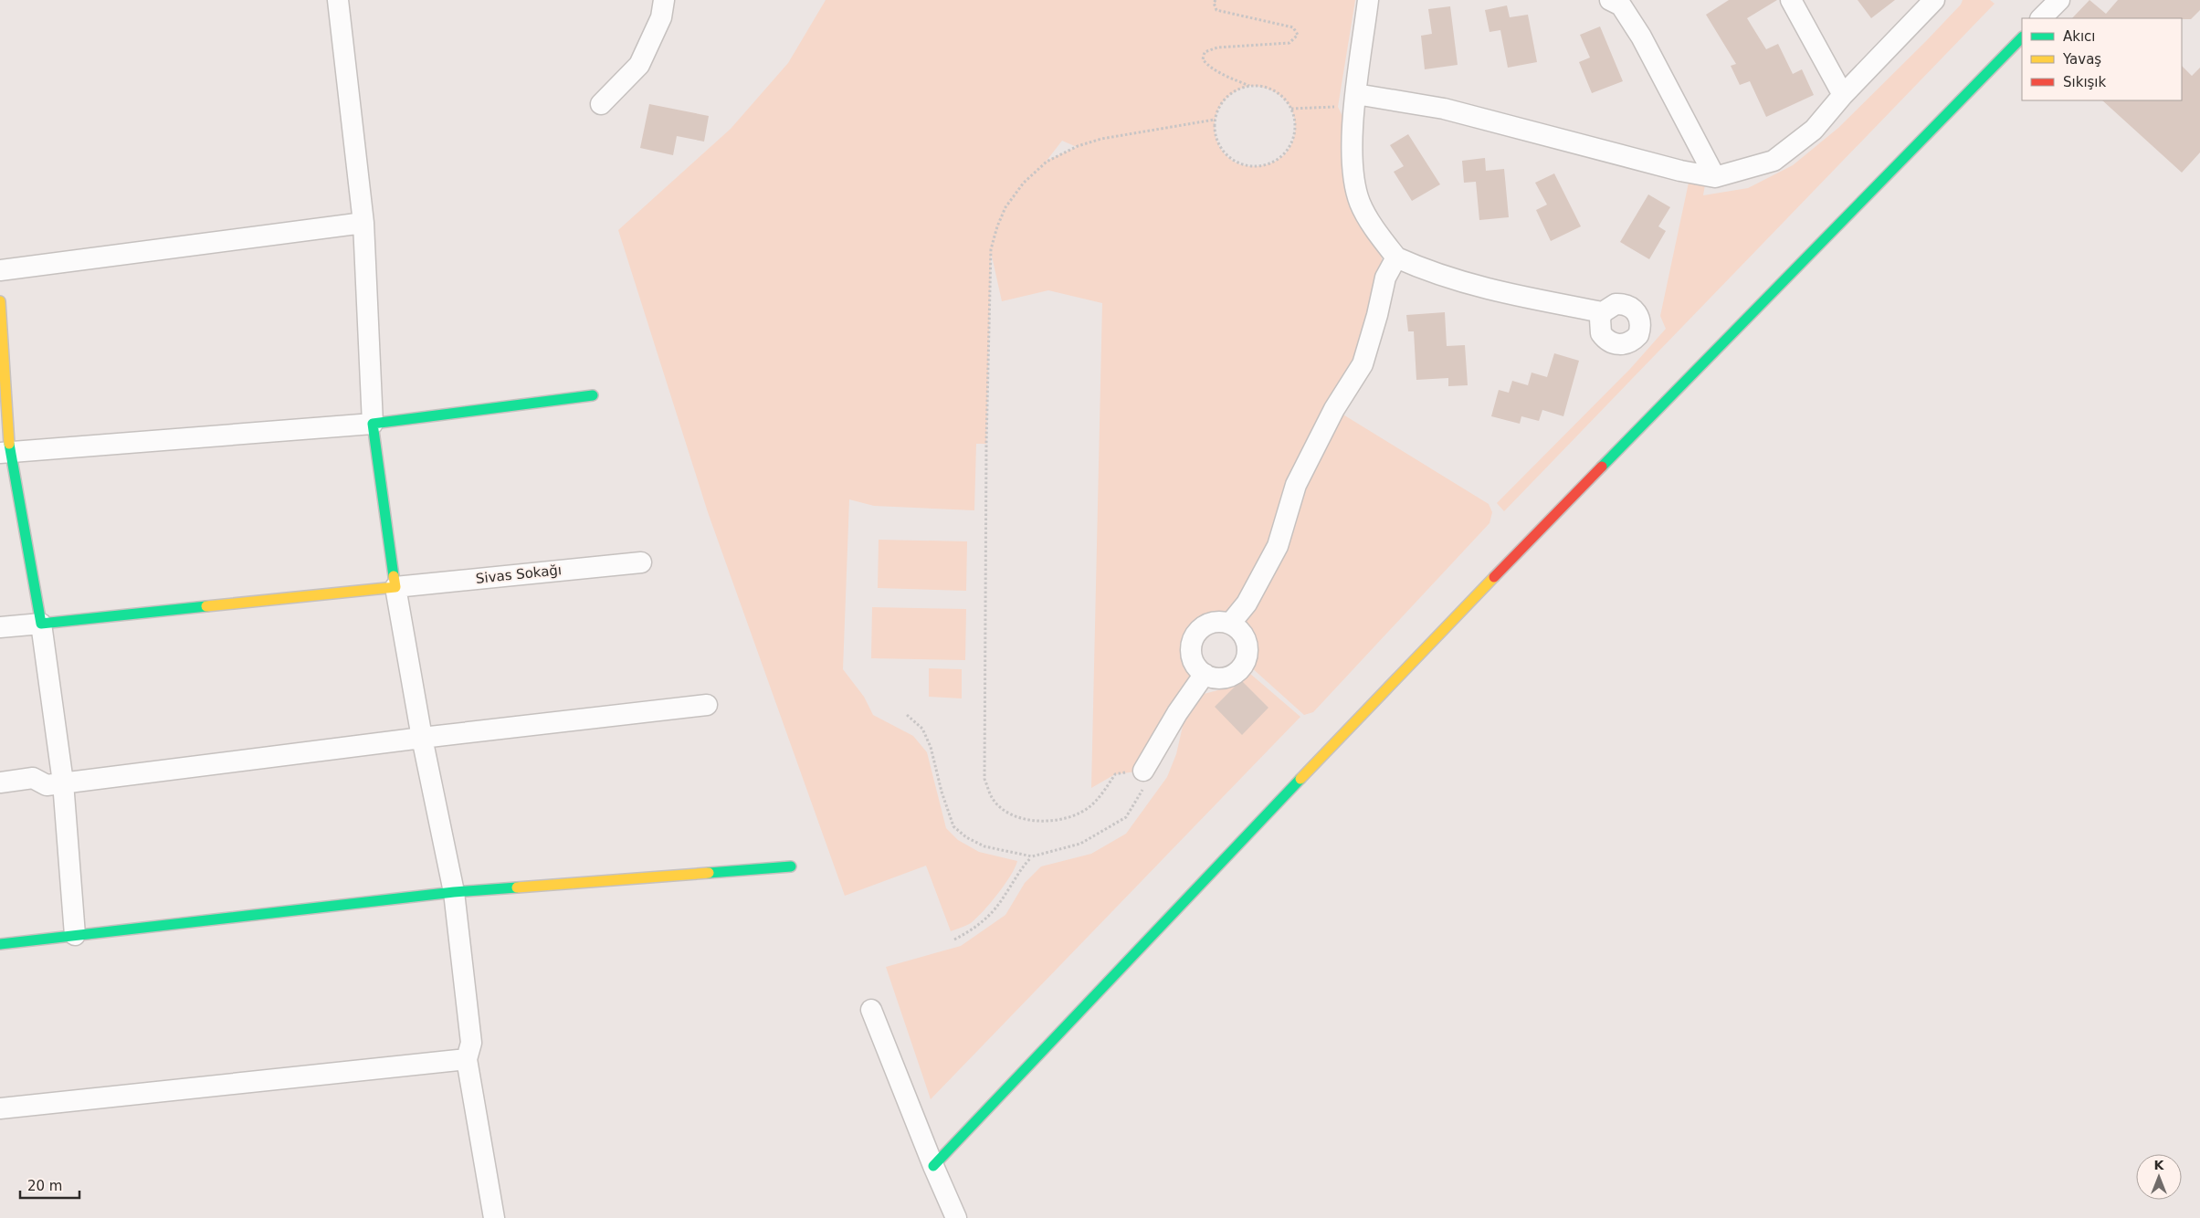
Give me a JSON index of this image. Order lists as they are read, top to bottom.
{
  "streets": {
    "street": ["Sivas Sokağı"]
  },
  "legend": ["Akıcı", "Yavaş", "Sıkışık"],
  "scale_bar": "20 m",
  "north": "top"
}
